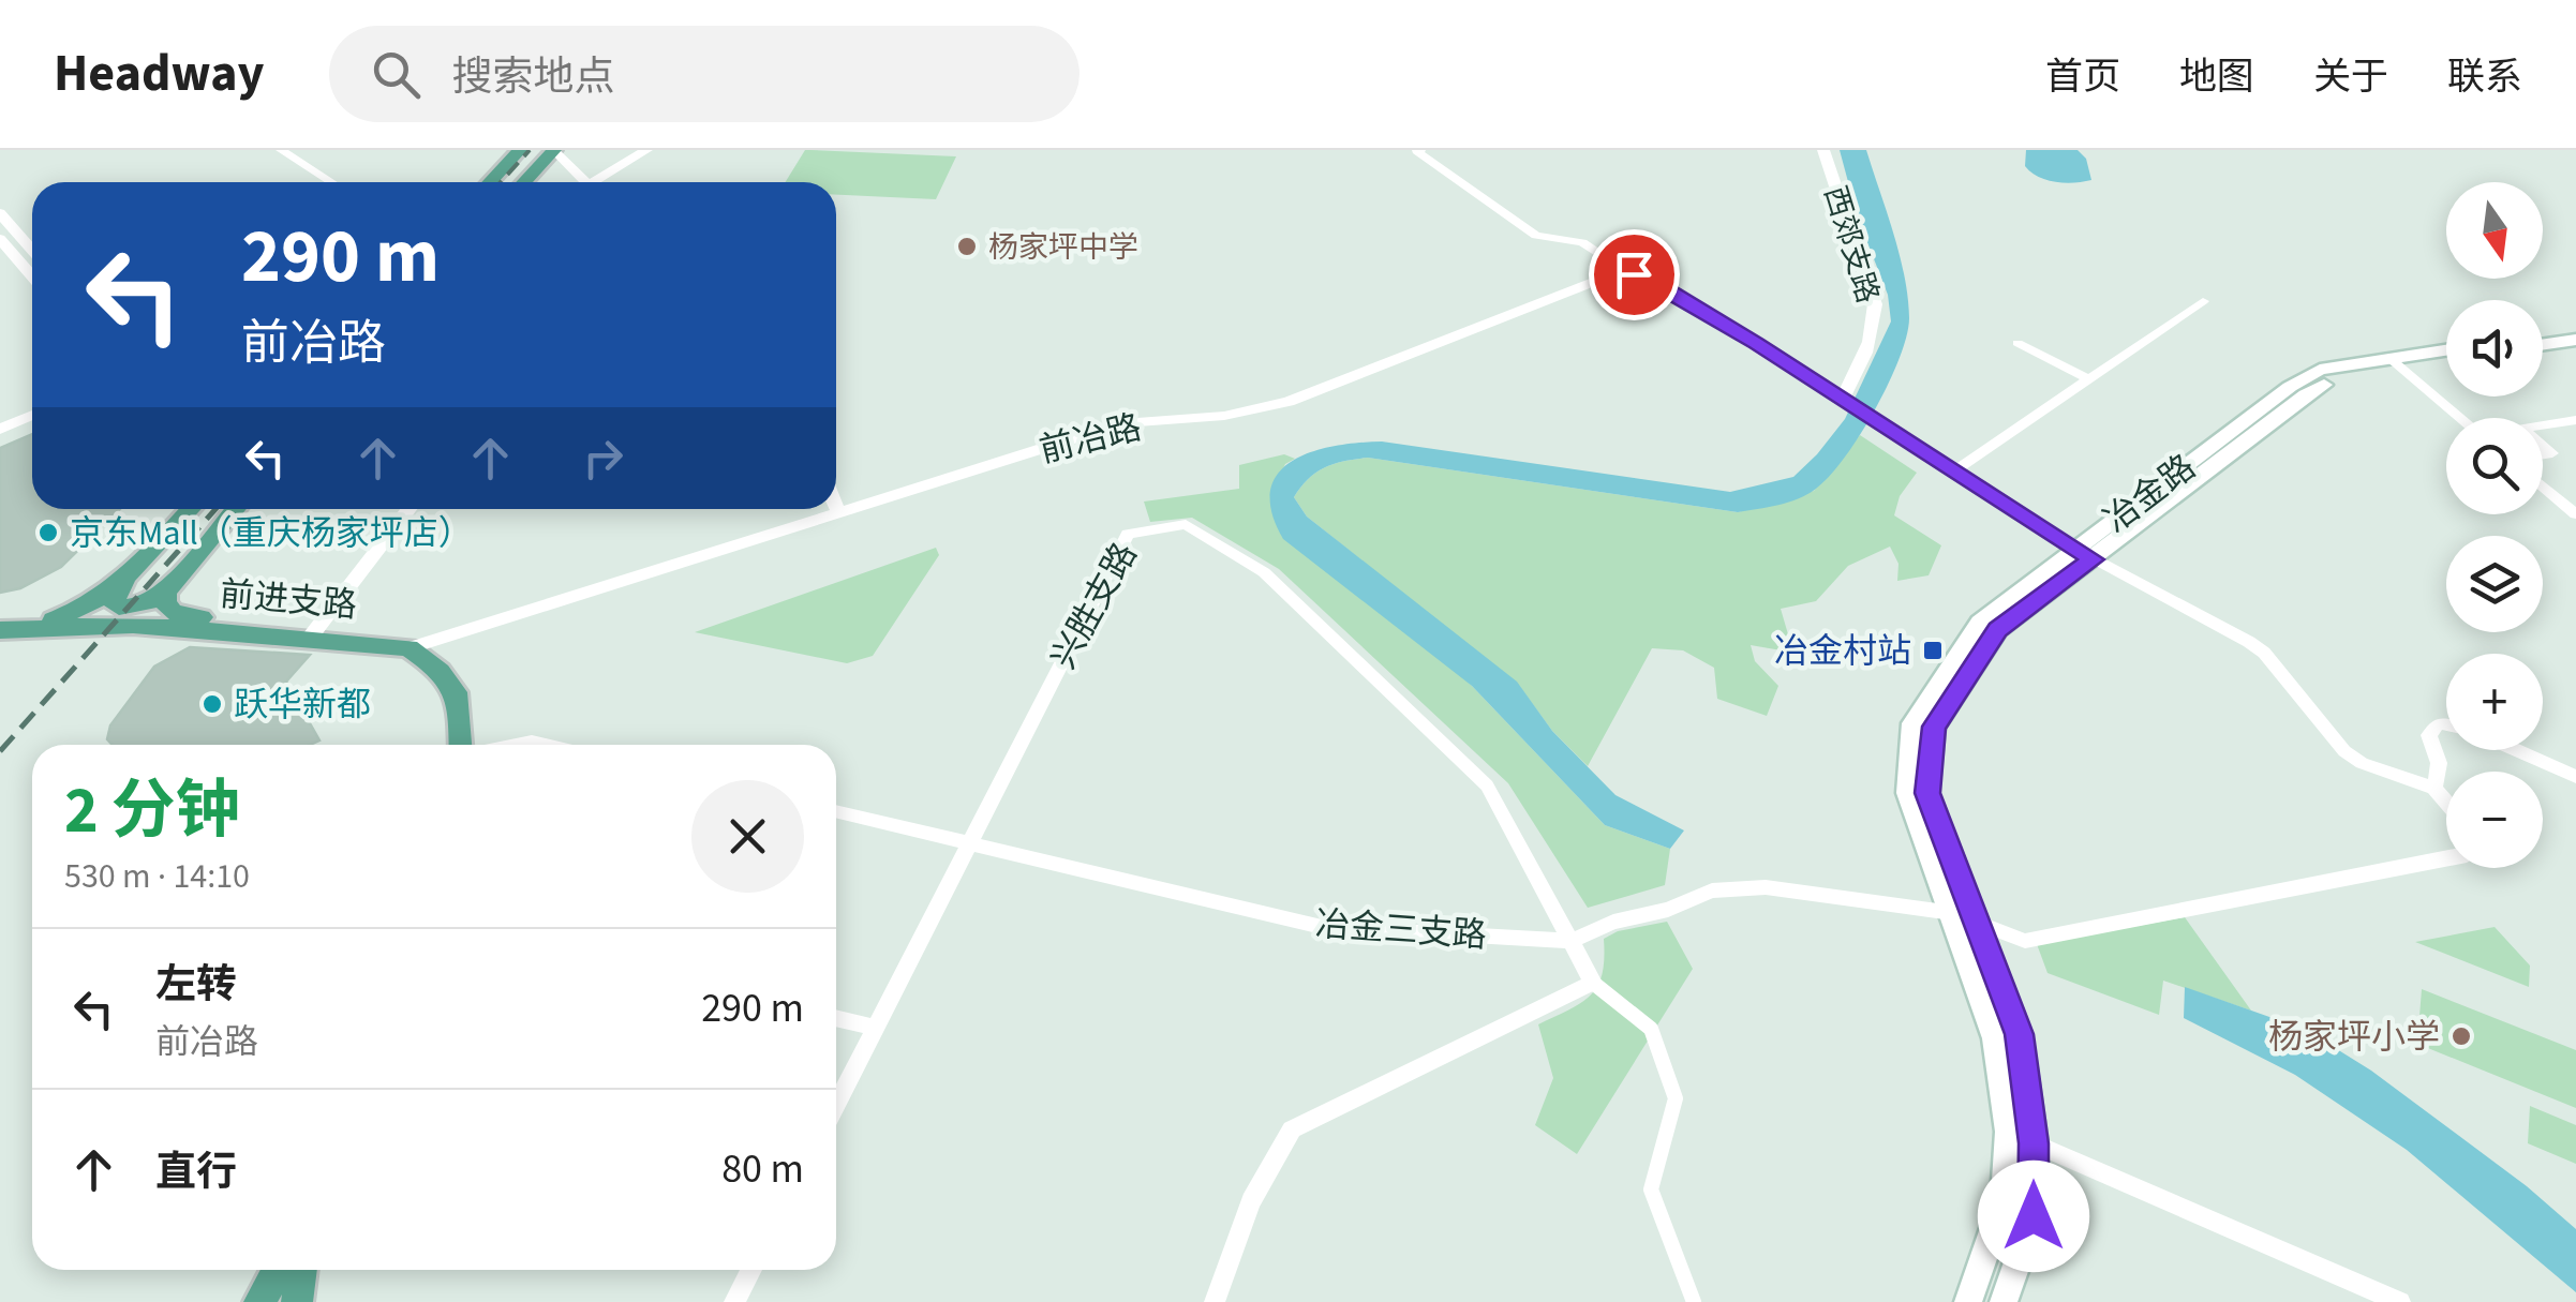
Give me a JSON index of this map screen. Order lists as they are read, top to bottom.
{
  "streets": {
    "main road": ["冶金路", "前进支路"],
    "street": [
      "西郊支路",
      "前冶路",
      "兴胜支路",
      "冶金三支路"
    ]
  },
  "crossings": [
    ["前冶路", "前进支路"],
    ["冶金路", "冶金三支路"],
    ["兴胜支路", "冶金三支路"]
  ],
  "places": {
    "other": [
      "杨家坪中学",
      "京东Mall（重庆杨家坪店）",
      "跃华新都",
      "杨家坪小学"
    ],
    "transit": ["冶金村站"]
  },
  "north": "bottom",
  "page": {
    "header": "Headway",
    "search": "搜索地点",
    "nav": [
      "首页",
      "地图",
      "关于",
      "联系"
    ],
    "map_buttons": ["+", "−"],
    "turn": ["290 m", "前冶路"],
    "heading": ["2 分钟", "530 m · 14:10"],
    "list": [
      {
        "name": "左转",
        "note": "前冶路",
        "value": "290 m"
      },
      {
        "name": "直行",
        "value": "80 m"
      }
    ]
  }
}
